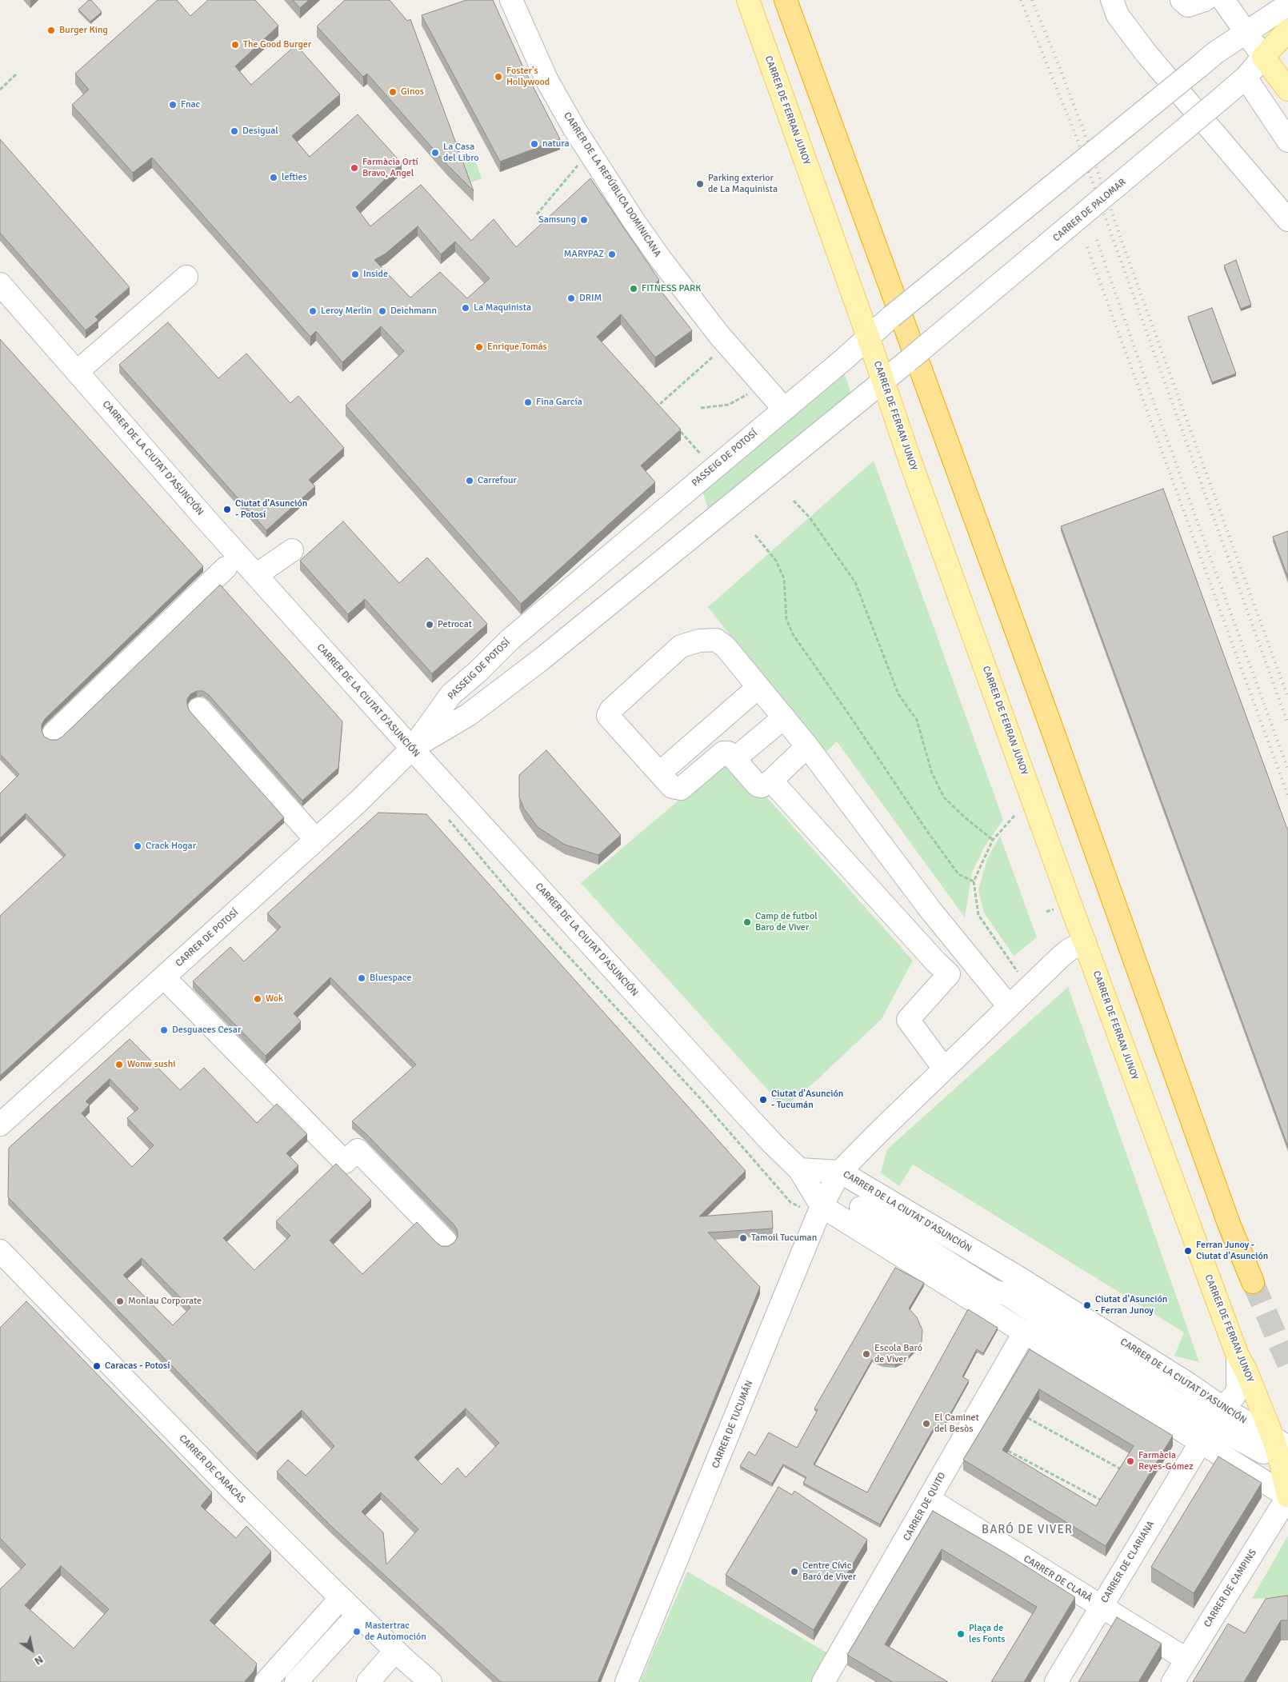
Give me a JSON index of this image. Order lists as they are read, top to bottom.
{
  "streets": {
    "main road": ["CARRER DE FERRAN JUNOY", "CARRER DE PALOMAR"],
    "street": [
      "CARRER DE LA REPÚBLICA DOMINICANA",
      "CARRER DE LA CIUTAT D'ASUNCIÓN",
      "PASSEIG DE POTOSÍ",
      "CARRER DE POTOSÍ",
      "CARRER DE TUCUMÁN",
      "CARRER DE CARACAS",
      "CARRER DE QUITO",
      "CARRER DE CLARIANA",
      "CARRER DE CLARÀ",
      "CARRER DE CAMPINS"
    ]
  },
  "crossings": [
    ["CARRER DE FERRAN JUNOY", "CARRER DE PALOMAR"],
    ["CARRER DE FERRAN JUNOY", "CARRER DE LA CIUTAT D'ASUNCIÓN"],
    ["CARRER DE FERRAN JUNOY", "PASSEIG DE POTOSÍ"],
    ["CARRER DE FERRAN JUNOY", "CARRER DE TUCUMÁN"],
    ["CARRER DE FERRAN JUNOY", "CARRER DE CLARIANA"],
    ["CARRER DE FERRAN JUNOY", "CARRER DE CAMPINS"],
    ["CARRER DE LA REPÚBLICA DOMINICANA", "PASSEIG DE POTOSÍ"],
    ["CARRER DE LA CIUTAT D'ASUNCIÓN", "PASSEIG DE POTOSÍ"],
    ["CARRER DE LA CIUTAT D'ASUNCIÓN", "CARRER DE POTOSÍ"],
    ["CARRER DE LA CIUTAT D'ASUNCIÓN", "CARRER DE TUCUMÁN"],
    ["CARRER DE LA CIUTAT D'ASUNCIÓN", "CARRER DE CLARIANA"],
    ["PASSEIG DE POTOSÍ", "CARRER DE POTOSÍ"],
    ["CARRER DE QUITO", "CARRER DE CLARÀ"],
    ["CARRER DE CLARIANA", "CARRER DE CLARÀ"],
    ["CARRER DE CLARÀ", "CARRER DE CAMPINS"]
  ],
  "districts": ["BARÓ DE VIVER"],
  "places": [
    "Burger King",
    "The Good Burger",
    "Foster's Hollywood",
    "Ginos",
    "Fnac",
    "Desigual",
    "natura",
    "La Casa del Libro",
    "Farmàcia Ortí Bravo, Angel",
    "lefties",
    "Parking exterior de La Maquinista",
    "Samsung",
    "MARYPAZ",
    "Inside",
    "FITNESS PARK",
    "DRIM",
    "La Maquinista",
    "Leroy Merlin",
    "Deichmann",
    "Enrique Tomás",
    "Fina García",
    "Carrefour",
    "Ciutat d'Asunción - Potosí",
    "Petrocat",
    "Crack Hogar",
    "Camp de futbol Baro de Viver",
    "Bluespace",
    "Wok",
    "Desguaces Cesar",
    "Wonw sushi",
    "Ciutat d'Asunción - Tucumán",
    "Tamoil Tucuman",
    "Ferran Junoy - Ciutat d'Asunción",
    "Monlau Corporate",
    "Ciutat d'Asunción - Ferran Junoy",
    "Escola Baró de Viver",
    "Caracas - Potosí",
    "El Caminet del Besòs",
    "Farmàcia Reyes-Gómez",
    "Centre Cívic Baró de Viver",
    "Mastertrac de Automoción",
    "Plaça de les Fonts"
  ],
  "north": "bottom right"
}
